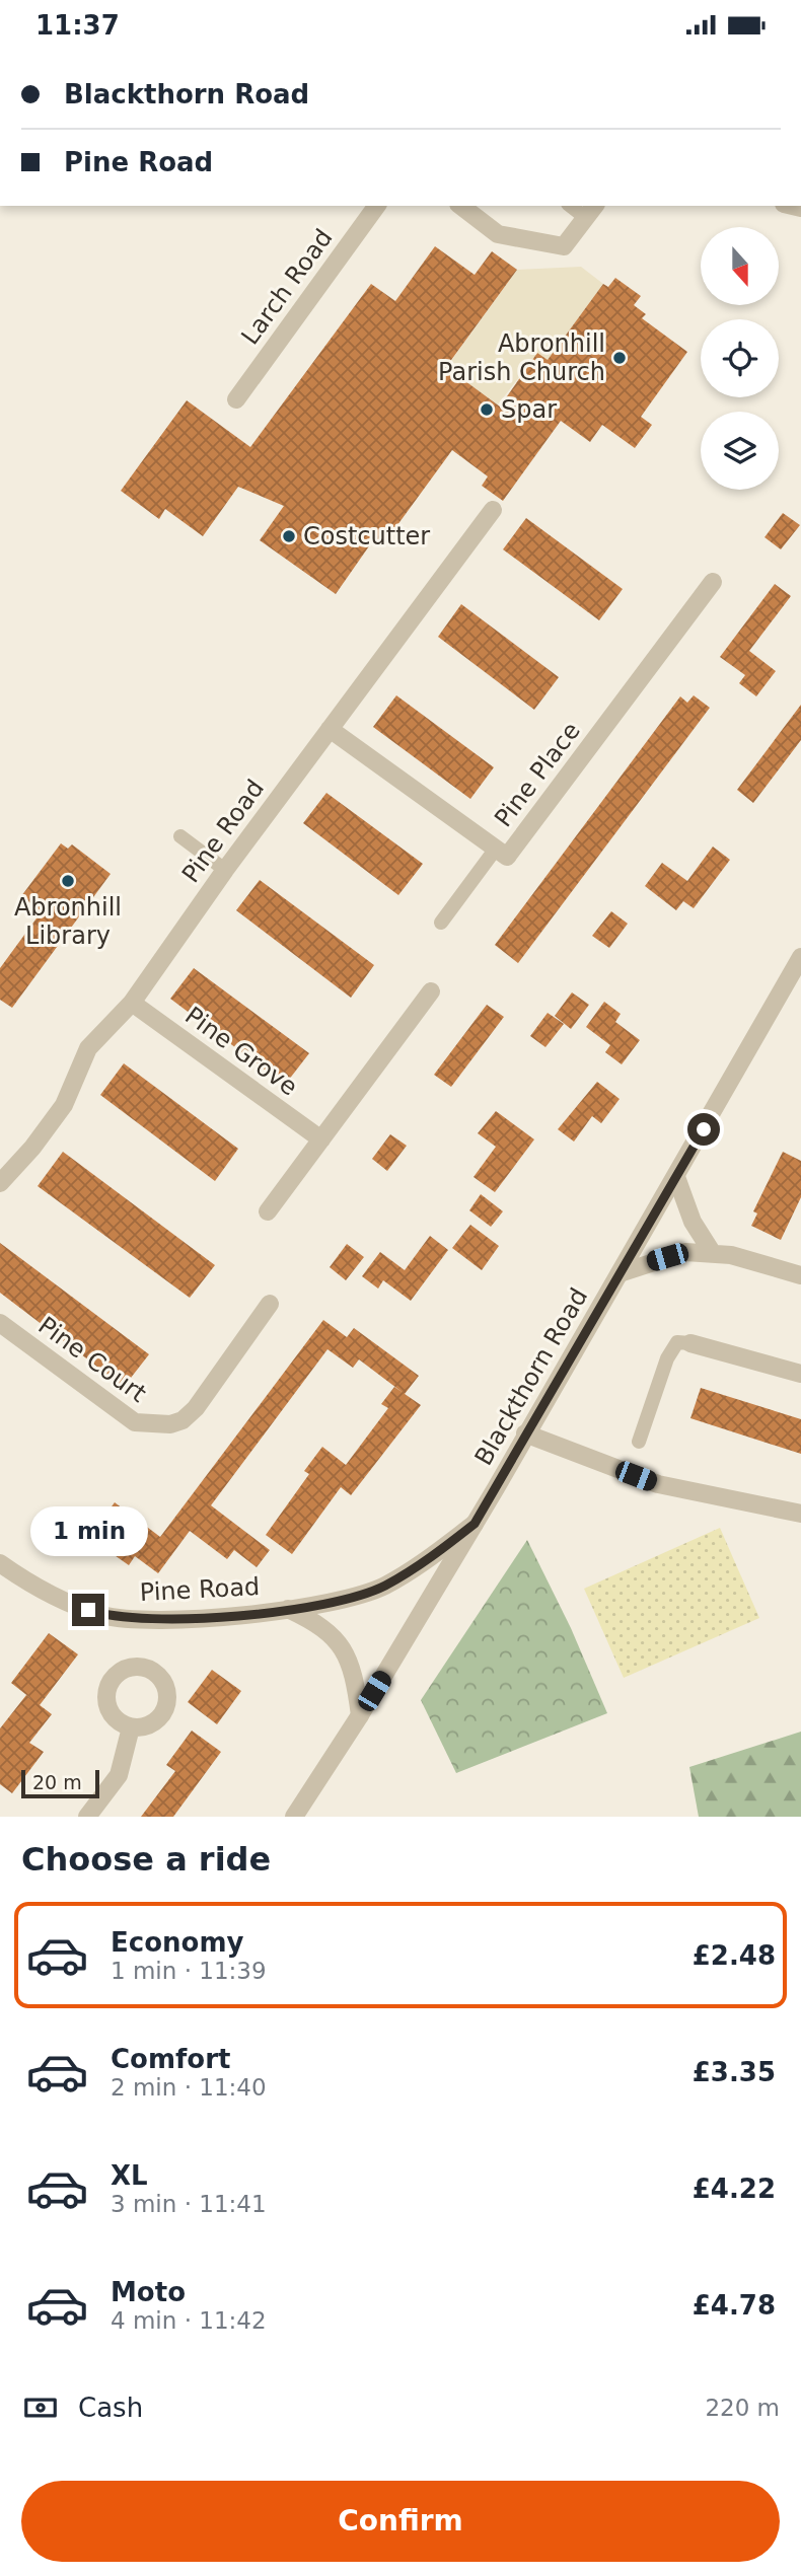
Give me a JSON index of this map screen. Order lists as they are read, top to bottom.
{
  "streets": {
    "street": [
      "Larch Road",
      "Pine Place",
      "Pine Road",
      "Pine Grove",
      "Pine Court",
      "Blackthorn Road"
    ]
  },
  "crossings": [
    ["Pine Place", "Pine Road"],
    ["Pine Road", "Pine Grove"],
    ["Pine Road", "Blackthorn Road"]
  ],
  "places": [
    "Abronhill Parish Church",
    "Spar",
    "Costcutter",
    "Abronhill Library"
  ],
  "scale_bar": "20 m",
  "north": "bottom",
  "page": {
    "status": "11:37",
    "banner": ["Blackthorn Road", "Pine Road"],
    "bubble": "1 min",
    "scale": "20 m",
    "heading": "Choose a ride",
    "list": [
      {
        "name": "Economy",
        "note": "1 min · 11:39",
        "value": "£2.48"
      },
      {
        "name": "Comfort",
        "note": "2 min · 11:40",
        "value": "£3.35"
      },
      {
        "name": "XL",
        "note": "3 min · 11:41",
        "value": "£4.22"
      },
      {
        "name": "Moto",
        "note": "4 min · 11:42",
        "value": "£4.78"
      }
    ],
    "pay": ["Cash", "220 m"],
    "buttons": "Confirm"
  }
}
